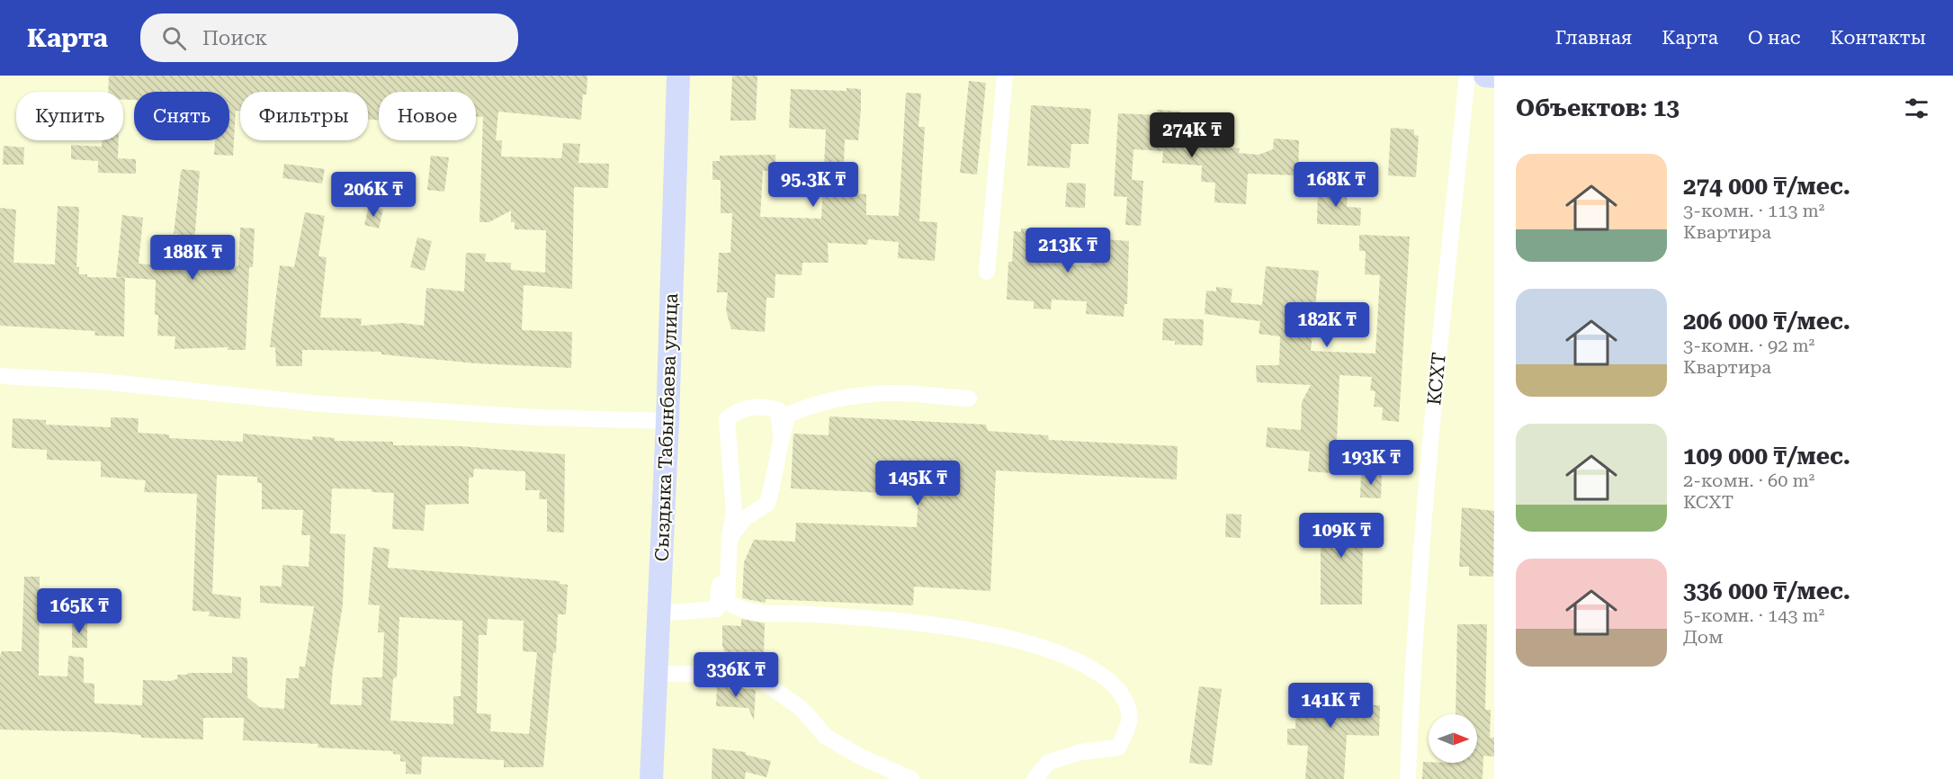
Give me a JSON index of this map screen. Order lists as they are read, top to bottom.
{
  "streets": {
    "street": ["КСХТ", "Сыздыка Табынбаева улица"]
  },
  "north": "right",
  "page": {
    "header": "Карта",
    "search": "Поиск",
    "nav": [
      "Главная",
      "Карта",
      "О нас",
      "Контакты"
    ],
    "heading": "Объектов: 13",
    "chip": [
      "Купить",
      "Снять",
      "Фильтры",
      "Новое"
    ],
    "price": [
      "274K ₸",
      "95.3K ₸",
      "168K ₸",
      "206K ₸",
      "213K ₸",
      "188K ₸",
      "182K ₸",
      "193K ₸",
      "145K ₸",
      "109K ₸",
      "165K ₸",
      "336K ₸",
      "141K ₸"
    ],
    "list": [
      {
        "name": "274 000 ₸/мес.",
        "note": "3-комн. · 113 m² · Квартира"
      },
      {
        "name": "206 000 ₸/мес.",
        "note": "3-комн. · 92 m² · Квартира"
      },
      {
        "name": "109 000 ₸/мес.",
        "note": "2-комн. · 60 m² · КСХТ"
      },
      {
        "name": "336 000 ₸/мес.",
        "note": "5-комн. · 143 m² · Дом"
      }
    ]
  }
}
